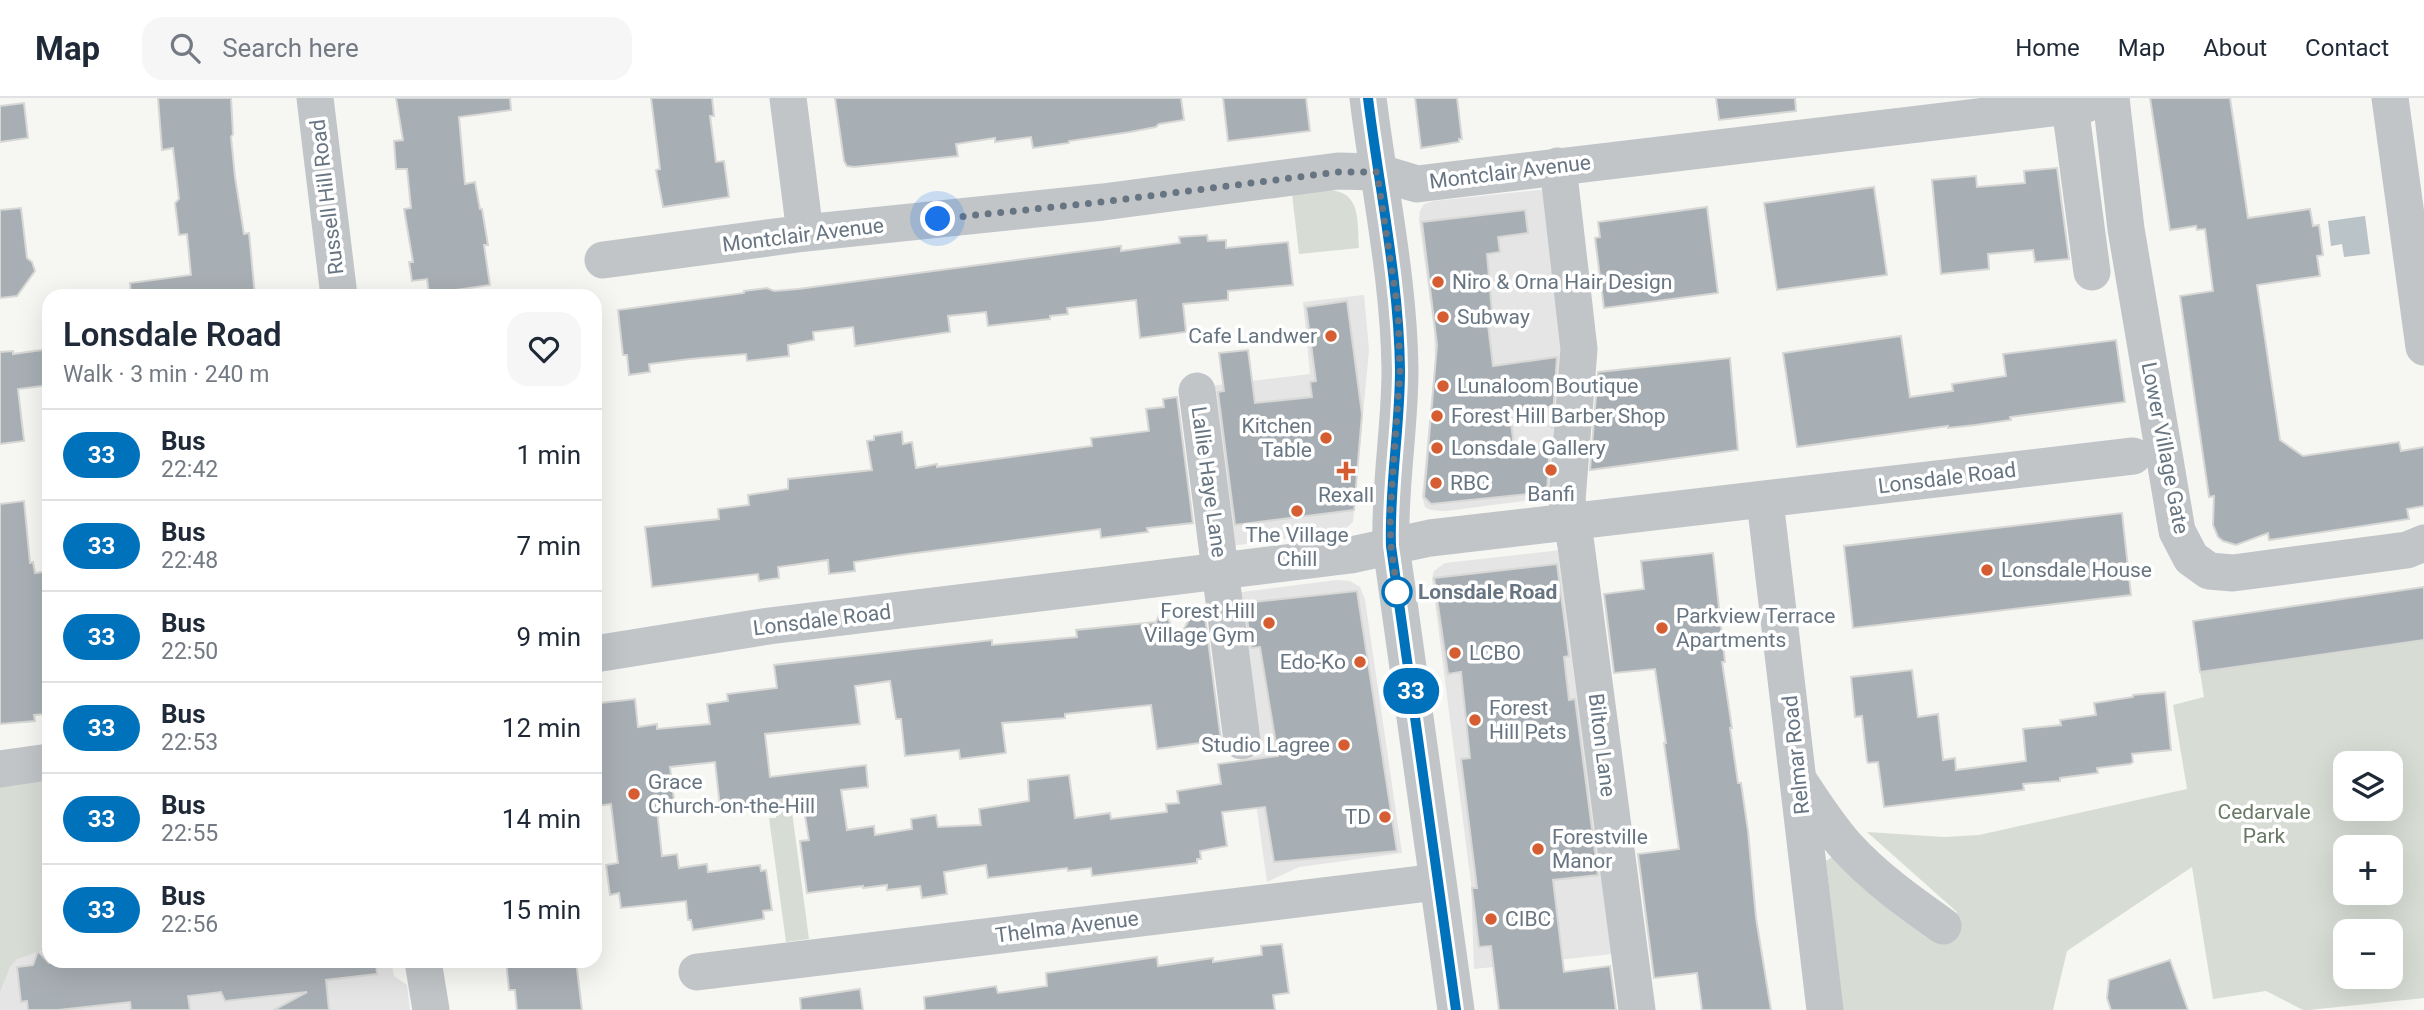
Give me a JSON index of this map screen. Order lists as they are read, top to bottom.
{
  "streets": {
    "street": [
      "Montclair Avenue",
      "Russell Hill Road",
      "Lower Village Gate",
      "Lonsdale Road",
      "Lallie Haye Lane",
      "Bilton Lane",
      "Relmar Road",
      "Thelma Avenue"
    ]
  },
  "crossings": [
    ["Montclair Avenue", "Lower Village Gate"],
    ["Montclair Avenue", "Bilton Lane"],
    ["Lonsdale Road", "Lallie Haye Lane"],
    ["Lonsdale Road", "Bilton Lane"],
    ["Lonsdale Road", "Relmar Road"]
  ],
  "parks": ["Cedarvale Park"],
  "places": {
    "other": [
      "Niro & Orna Hair Design",
      "Subway",
      "Cafe Landwer",
      "Lunaloom Boutique",
      "Forest Hill Barber Shop",
      "Kitchen Table",
      "Lonsdale Gallery",
      "Banfi",
      "RBC",
      "The Village Chill",
      "Lonsdale House",
      "Lonsdale Road",
      "Forest Hill Village Gym",
      "Parkview Terrace Apartments",
      "LCBO",
      "Edo-Ko",
      "Forest Hill Pets",
      "Studio Lagree",
      "Grace Church-on-the-Hill",
      "TD",
      "Forestville Manor",
      "CIBC"
    ],
    "health": ["Rexall"]
  },
  "lines": ["bus line 33"],
  "page": {
    "header": "Map",
    "search": "Search here",
    "nav": [
      "Home",
      "Map",
      "About",
      "Contact"
    ],
    "on_map": "33",
    "heading": ["Lonsdale Road", "Walk · 3 min · 240 m"],
    "list": [
      {
        "mark": "33",
        "name": "Bus",
        "note": "22:42",
        "value": "1 min"
      },
      {
        "mark": "33",
        "name": "Bus",
        "note": "22:48",
        "value": "7 min"
      },
      {
        "mark": "33",
        "name": "Bus",
        "note": "22:50",
        "value": "9 min"
      },
      {
        "mark": "33",
        "name": "Bus",
        "note": "22:53",
        "value": "12 min"
      },
      {
        "mark": "33",
        "name": "Bus",
        "note": "22:55",
        "value": "14 min"
      },
      {
        "mark": "33",
        "name": "Bus",
        "note": "22:56",
        "value": "15 min"
      }
    ],
    "map_buttons": ["+", "−"]
  }
}
